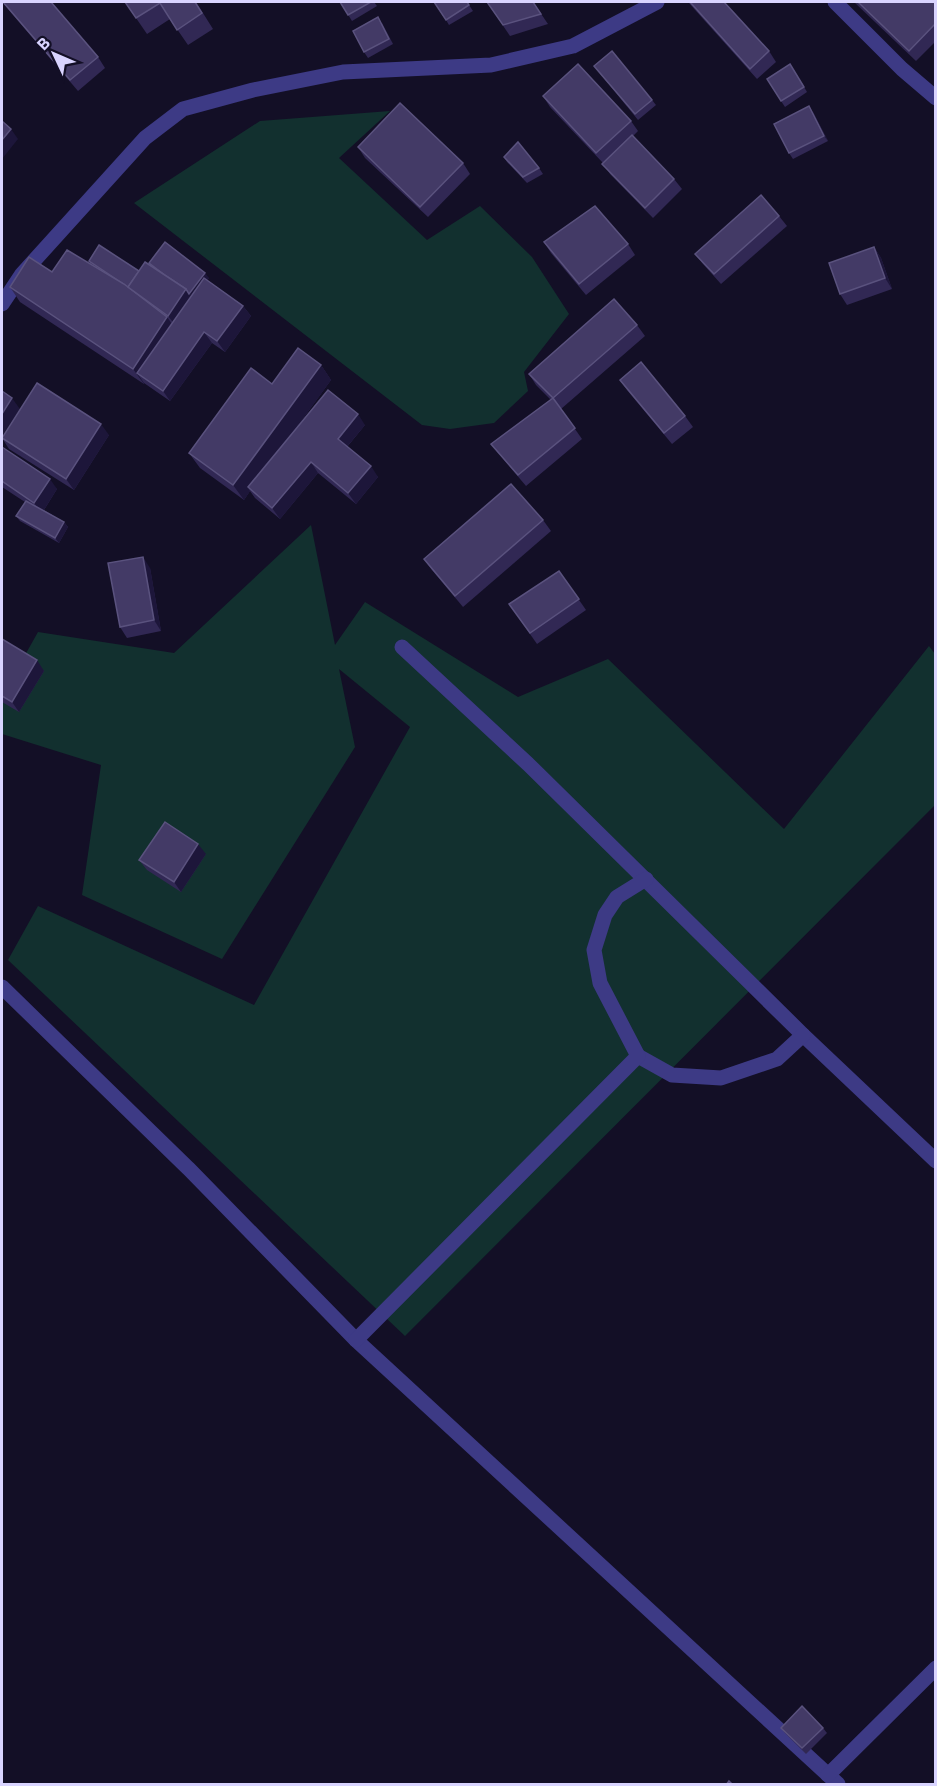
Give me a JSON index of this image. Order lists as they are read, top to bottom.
{
  "north": "top left"
}
